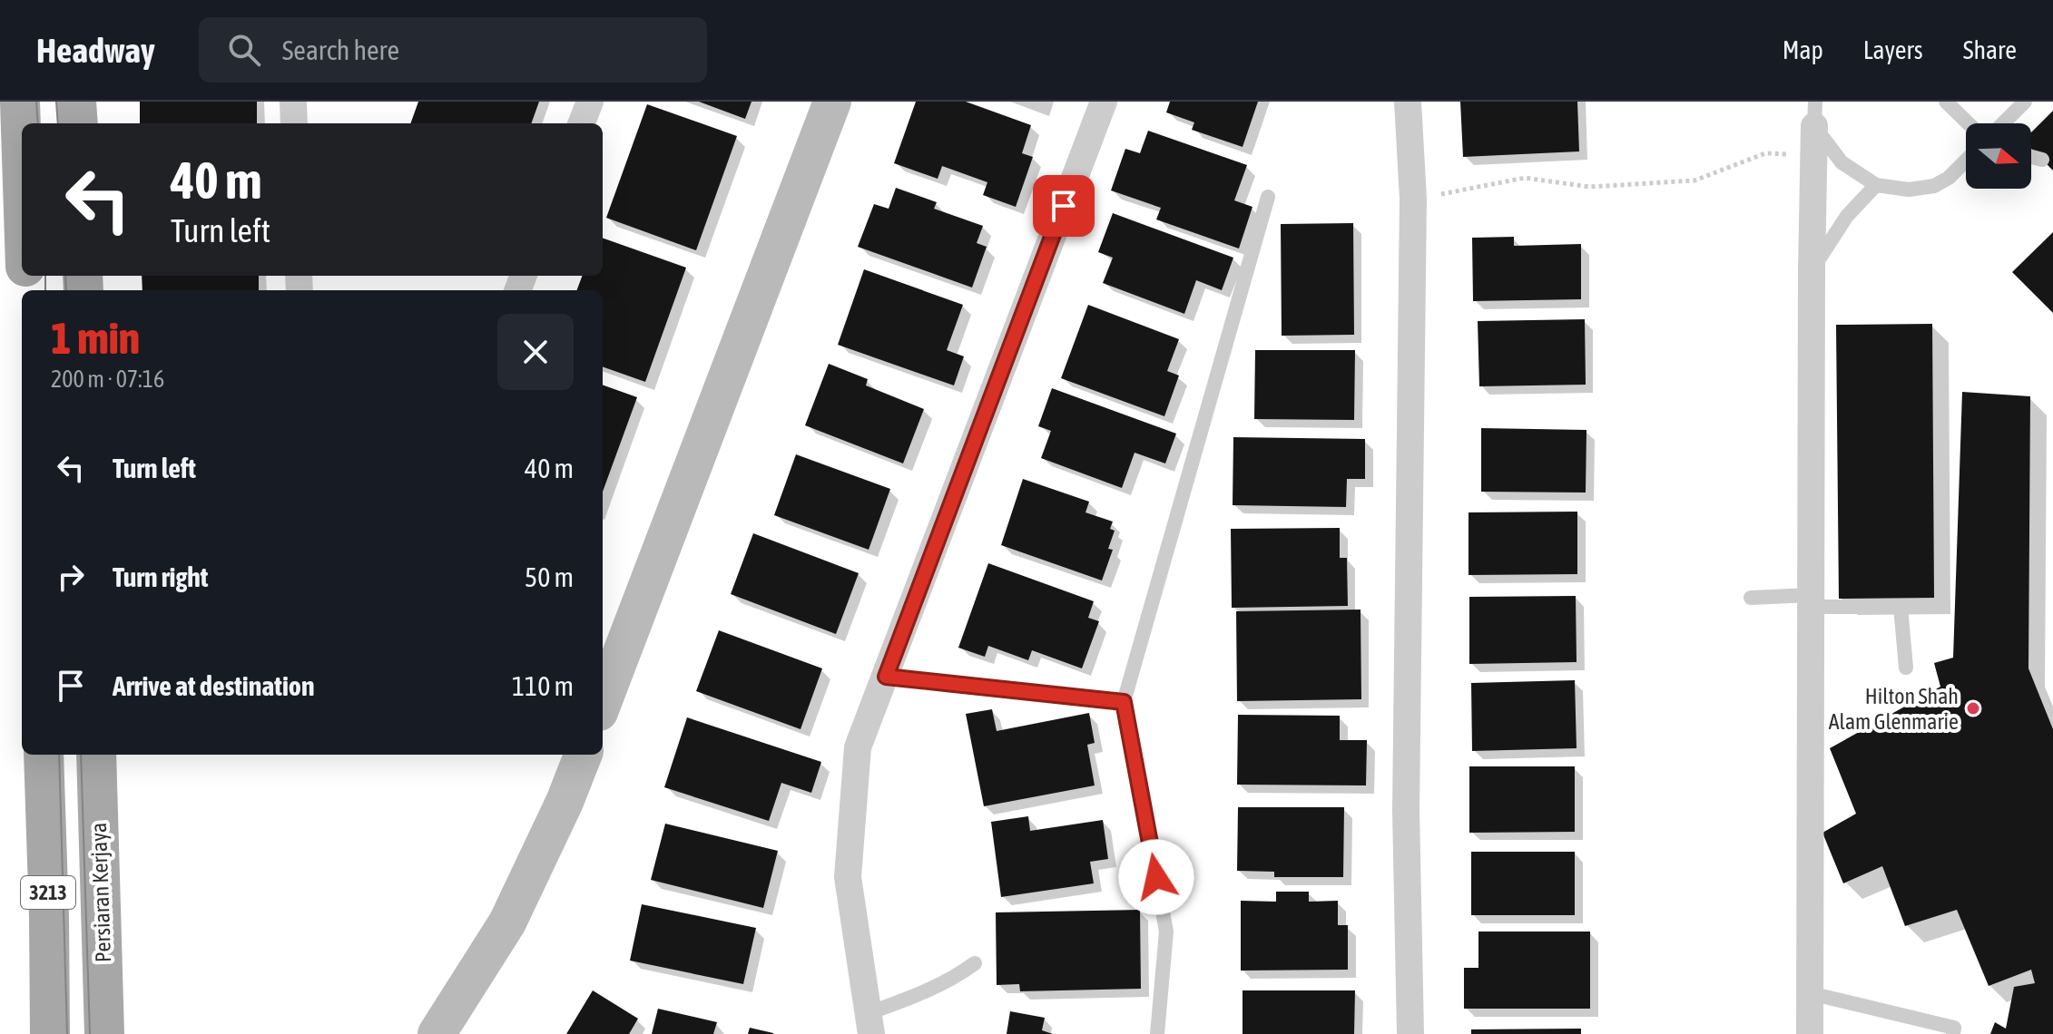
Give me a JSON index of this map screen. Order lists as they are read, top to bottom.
{
  "streets": {
    "main road": ["3213", "Persiaran Kerjaya"]
  },
  "places": ["Hilton Shah Alam Glenmarie"],
  "north": "right",
  "page": {
    "header": "Headway",
    "search": "Search here",
    "nav": ["Map", "Layers", "Share"],
    "turn": ["40 m", "Turn left"],
    "heading": ["1 min", "200 m · 07:16"],
    "list": [
      {
        "name": "Turn left",
        "value": "40 m"
      },
      {
        "name": "Turn right",
        "value": "50 m"
      },
      {
        "name": "Arrive at destination",
        "value": "110 m"
      }
    ]
  }
}
